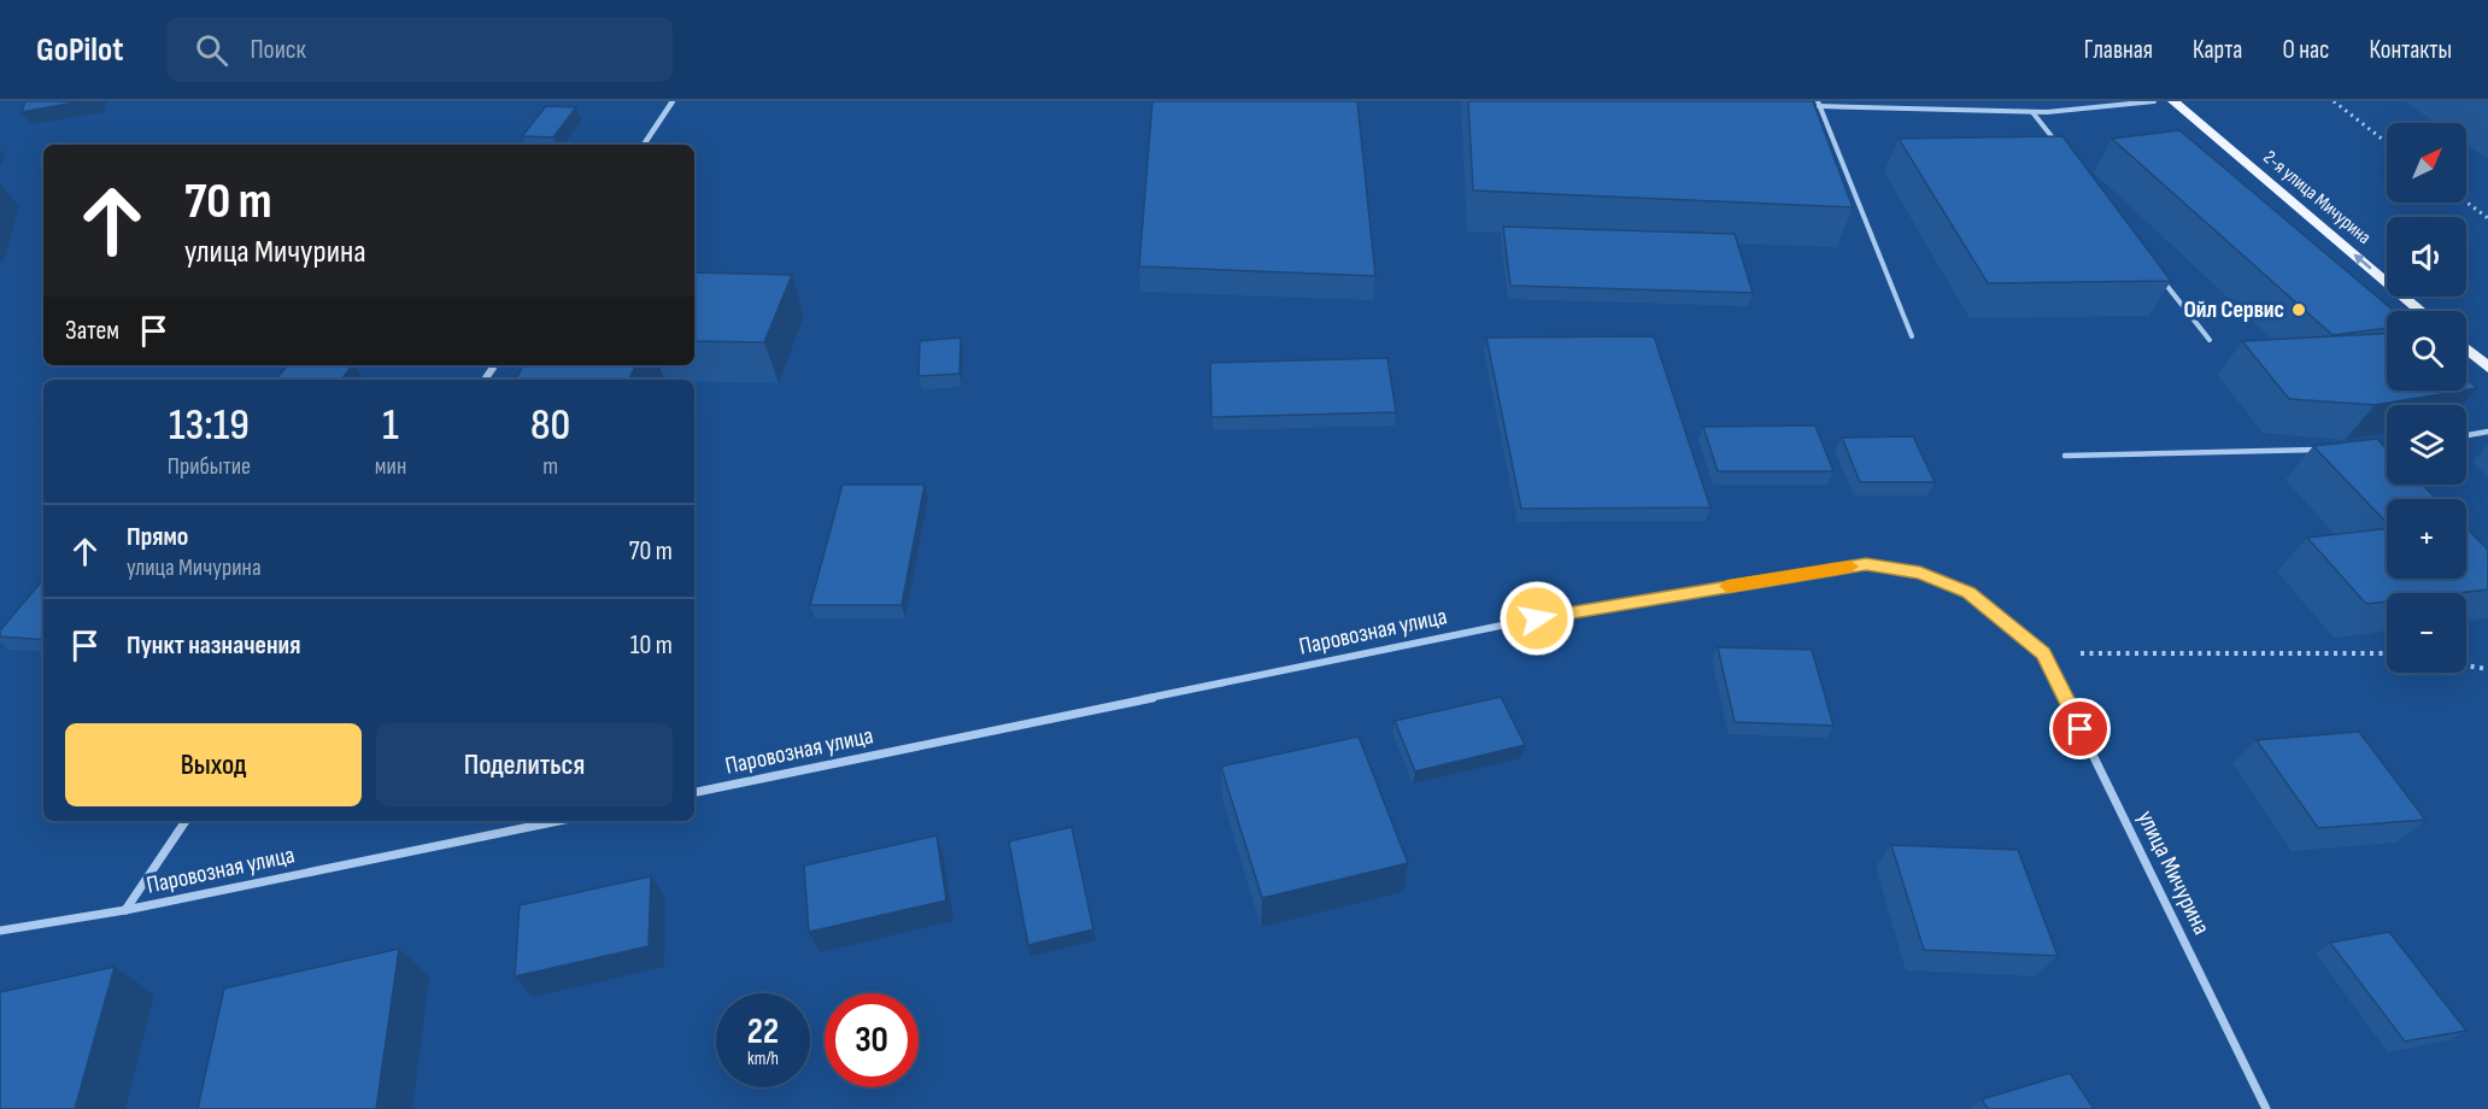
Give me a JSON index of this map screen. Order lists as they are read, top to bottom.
{
  "streets": {
    "main road": ["2-я улица Мичурина"],
    "street": ["Паровозная улица", "улица Мичурина"]
  },
  "crossings": [
    ["Паровозная улица", "улица Мичурина"]
  ],
  "one_way": ["2-я улица Мичурина"],
  "places": ["Ойл Сервис"],
  "north": "top right",
  "page": {
    "header": "GoPilot",
    "search": "Поиск",
    "nav": [
      "Главная",
      "Карта",
      "О нас",
      "Контакты"
    ],
    "map_buttons": ["+", "−"],
    "turn": ["70 m", "улица Мичурина"],
    "then": "Затем",
    "eta": [
      "13:19",
      "Прибытие",
      "1",
      "мин",
      "80",
      "m"
    ],
    "list": [
      {
        "name": "Прямо",
        "note": "улица Мичурина",
        "value": "70 m"
      },
      {
        "name": "Пункт назначения",
        "value": "10 m"
      }
    ],
    "buttons": ["Выход", "Поделиться"],
    "speed": "22 km/h",
    "limit": "30"
  }
}
